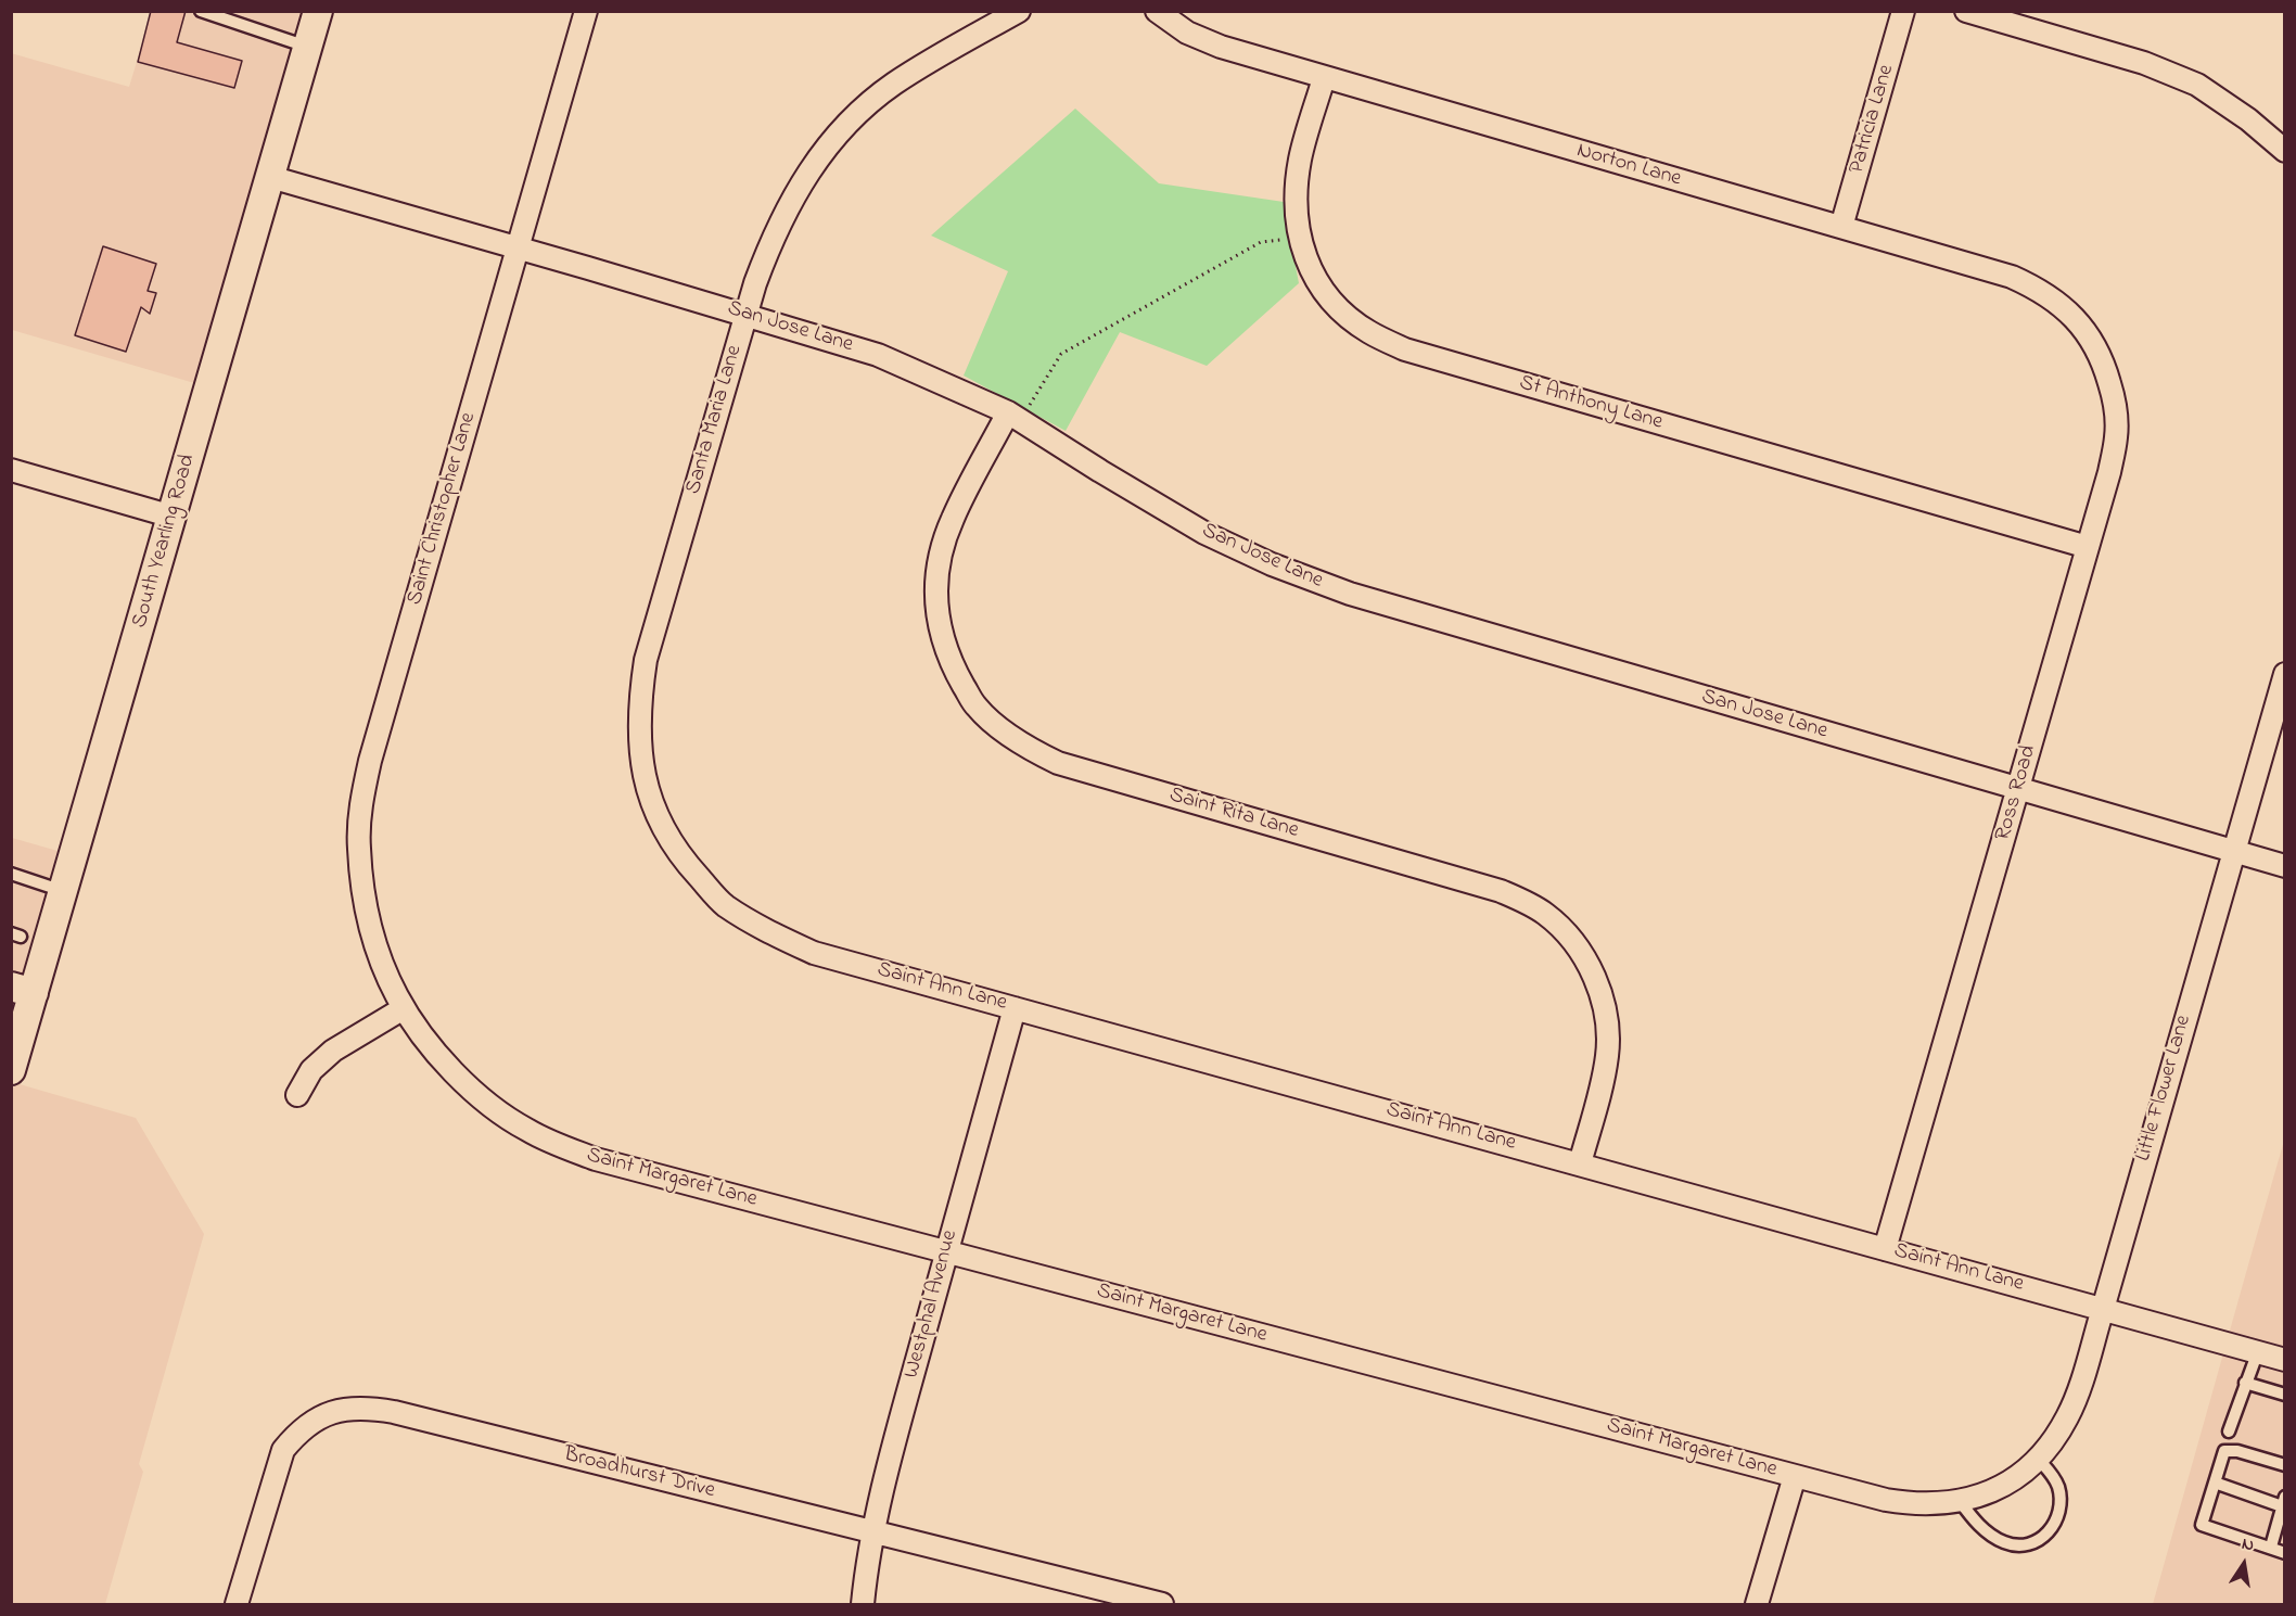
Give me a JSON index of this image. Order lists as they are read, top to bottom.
{
  "streets": {
    "street": [
      "Patricia Lane",
      "Norton Lane",
      "San Jose Lane",
      "St Anthony Lane",
      "Santa Maria Lane",
      "Saint Christopher Lane",
      "South Yearling Road",
      "Ross Road",
      "Saint Rita Lane",
      "Saint Ann Lane",
      "Little Flower Lane",
      "Saint Margaret Lane",
      "Westphal Avenue",
      "Broadhurst Drive"
    ]
  },
  "crossings": [
    ["Patricia Lane", "Norton Lane"],
    ["Norton Lane", "St Anthony Lane"],
    ["Norton Lane", "Ross Road"],
    ["San Jose Lane", "Santa Maria Lane"],
    ["San Jose Lane", "Saint Christopher Lane"],
    ["San Jose Lane", "South Yearling Road"],
    ["San Jose Lane", "Ross Road"],
    ["San Jose Lane", "Saint Rita Lane"],
    ["San Jose Lane", "Little Flower Lane"],
    ["St Anthony Lane", "Ross Road"],
    ["Santa Maria Lane", "Saint Ann Lane"],
    ["Saint Christopher Lane", "Saint Margaret Lane"],
    ["Ross Road", "Saint Ann Lane"],
    ["Saint Rita Lane", "Saint Ann Lane"],
    ["Saint Ann Lane", "Little Flower Lane"],
    ["Saint Ann Lane", "Westphal Avenue"],
    ["Little Flower Lane", "Saint Margaret Lane"],
    ["Saint Margaret Lane", "Westphal Avenue"],
    ["Westphal Avenue", "Broadhurst Drive"]
  ],
  "north": "top"
}
